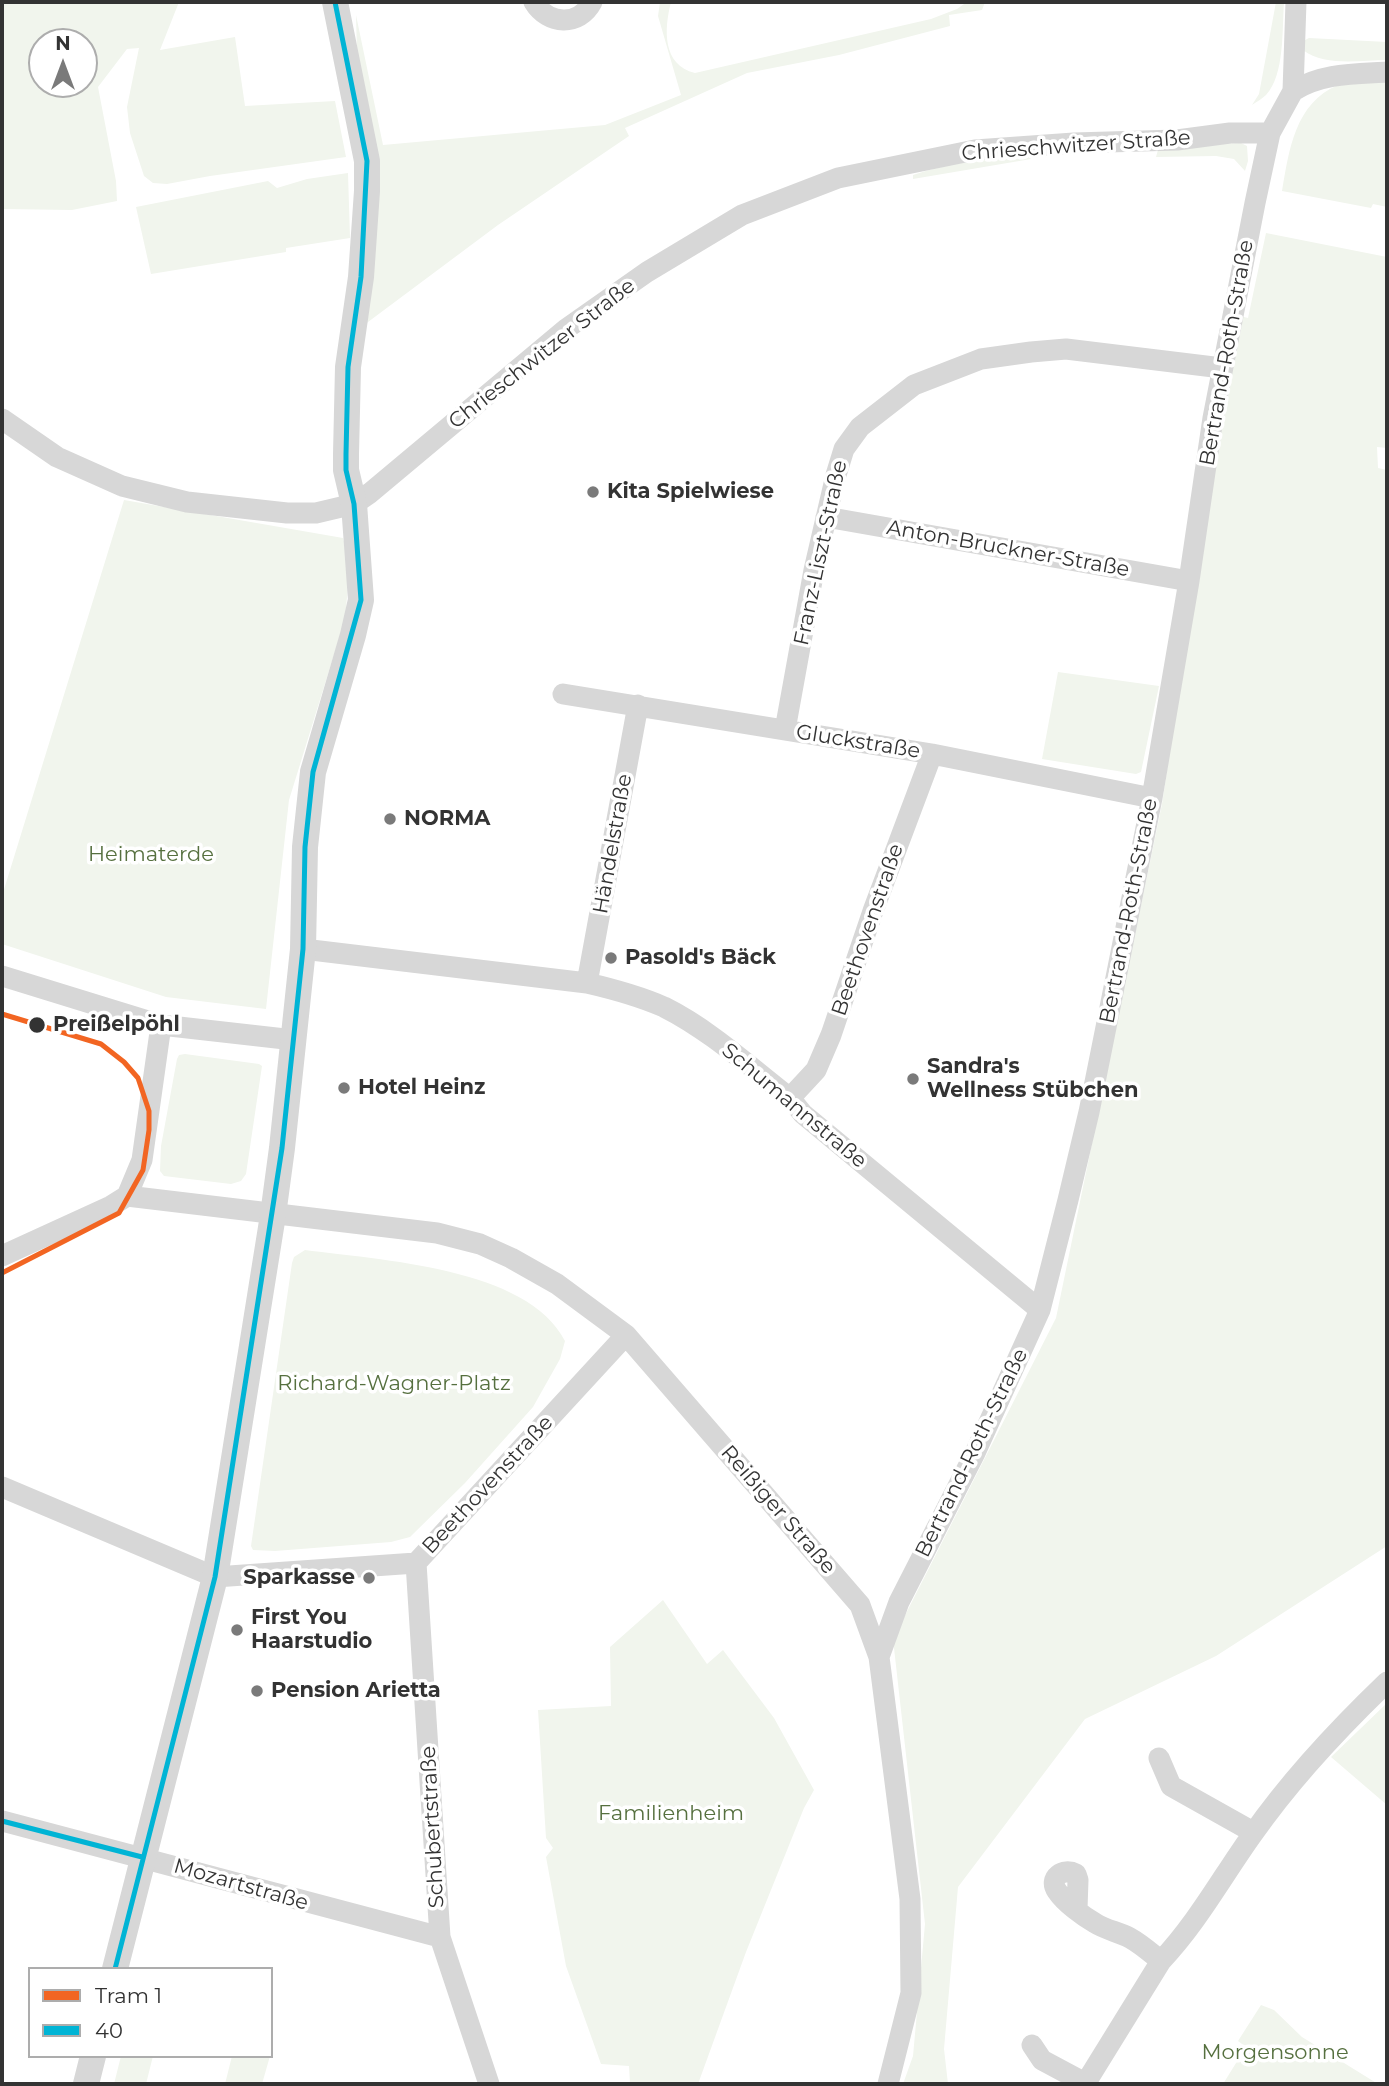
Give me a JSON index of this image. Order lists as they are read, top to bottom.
{
  "streets": {
    "street": [
      "Chrieschwitzer Straße",
      "Bertrand-Roth-Straße",
      "Anton-Bruckner-Straße",
      "Franz-Liszt-Straße",
      "Gluckstraße",
      "Händelstraße",
      "Beethovenstraße",
      "Schumannstraße",
      "Reißiger Straße",
      "Schubertstraße",
      "Mozartstraße"
    ]
  },
  "crossings": [
    ["Chrieschwitzer Straße", "Bertrand-Roth-Straße"],
    ["Bertrand-Roth-Straße", "Anton-Bruckner-Straße"],
    ["Bertrand-Roth-Straße", "Franz-Liszt-Straße"],
    ["Bertrand-Roth-Straße", "Gluckstraße"],
    ["Bertrand-Roth-Straße", "Schumannstraße"],
    ["Bertrand-Roth-Straße", "Reißiger Straße"],
    ["Anton-Bruckner-Straße", "Franz-Liszt-Straße"],
    ["Franz-Liszt-Straße", "Gluckstraße"],
    ["Gluckstraße", "Händelstraße"],
    ["Gluckstraße", "Beethovenstraße"],
    ["Händelstraße", "Schumannstraße"],
    ["Beethovenstraße", "Schumannstraße"],
    ["Beethovenstraße", "Reißiger Straße"],
    ["Beethovenstraße", "Schubertstraße"],
    ["Schubertstraße", "Mozartstraße"]
  ],
  "parks": [
    "Heimaterde",
    "Richard-Wagner-Platz",
    "Familienheim",
    "Morgensonne"
  ],
  "places": [
    "Kita Spielwiese",
    "NORMA",
    "Pasold's Bäck",
    "Preißelpöhl",
    "Sandra's Wellness Stübchen",
    "Hotel Heinz",
    "Sparkasse",
    "First You Haarstudio",
    "Pension Arietta"
  ],
  "lines": ["transit line 40", "tram line 1"],
  "legend": ["Tram 1", "40"],
  "north": "top"
}
